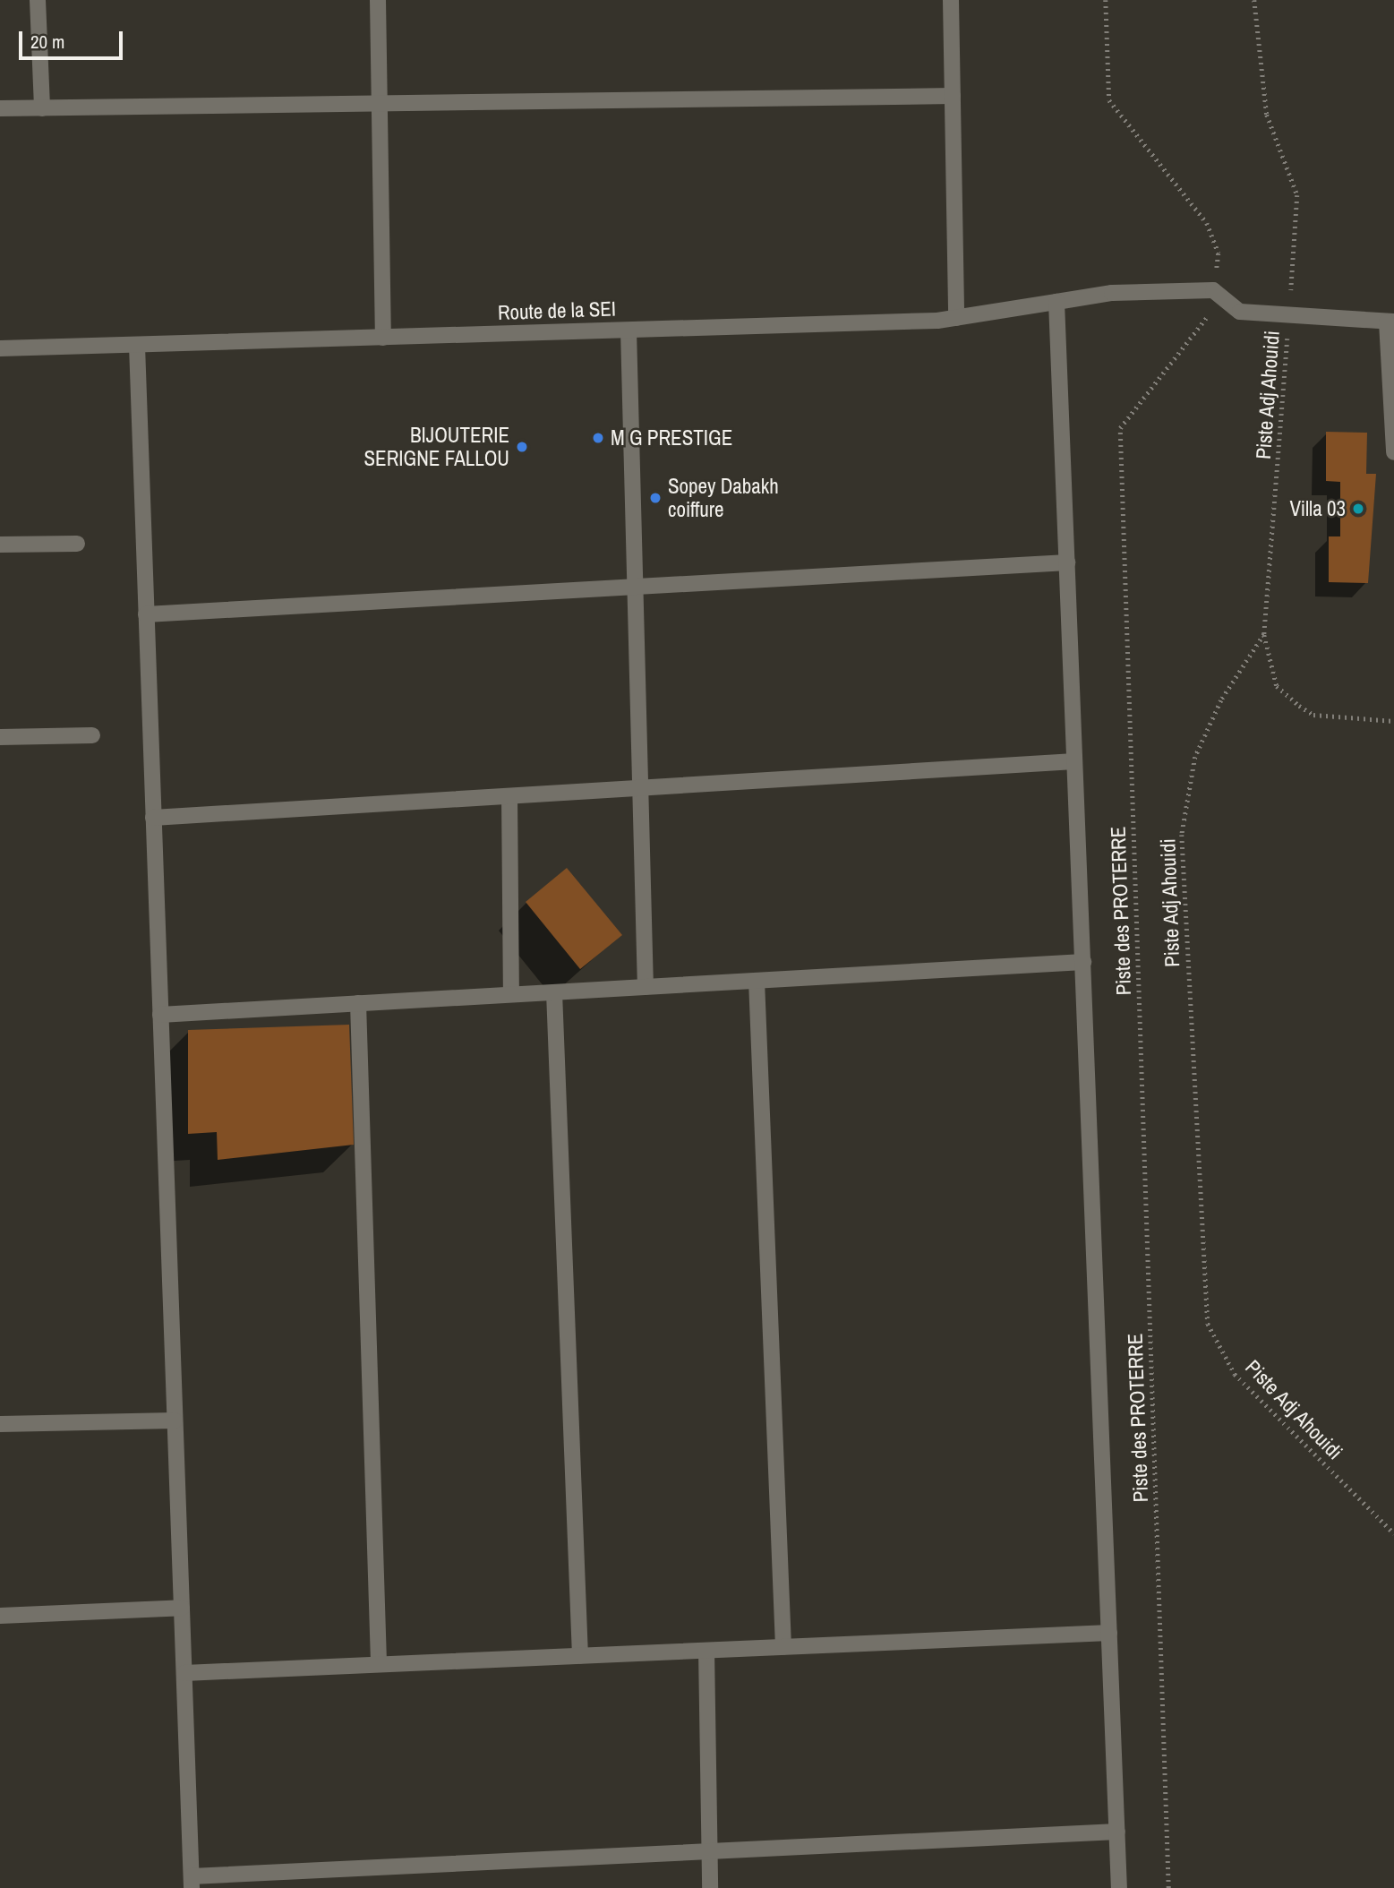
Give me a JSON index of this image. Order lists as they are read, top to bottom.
{
  "streets": {
    "street": ["Route de la SEI"],
    "path": ["Piste Adj Ahouidi", "Piste des PROTERRE"]
  },
  "crossings": [
    ["Route de la SEI", "Piste des PROTERRE"]
  ],
  "places": [
    "M G PRESTIGE",
    "BIJOUTERIE SERIGNE FALLOU",
    "Sopey Dabakh coiffure",
    "Villa 03"
  ],
  "scale_bar": "20 m"
}
